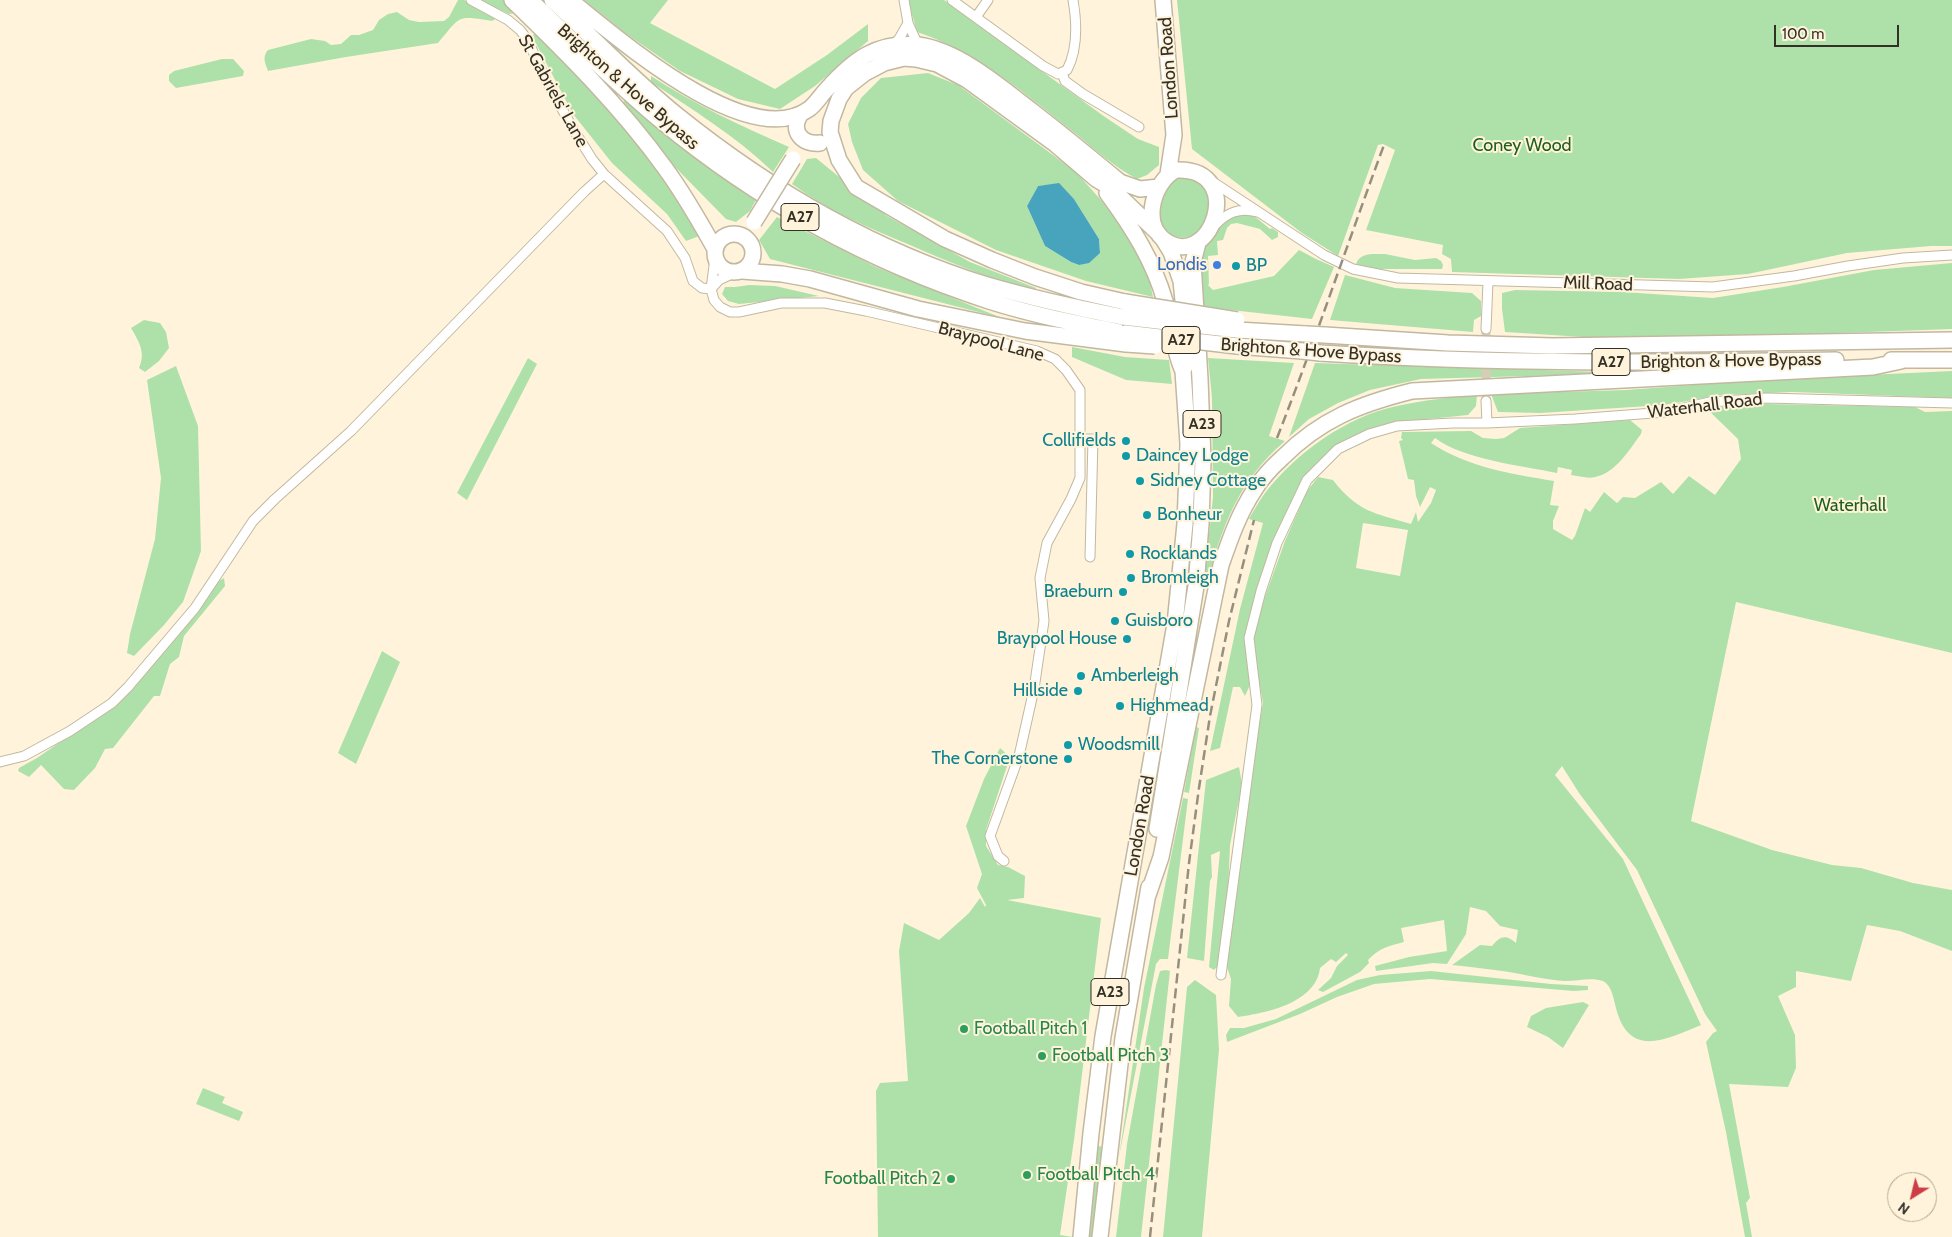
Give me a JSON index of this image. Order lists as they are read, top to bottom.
{
  "streets": {
    "highway": [
      "London Road",
      "Brighton & Hove Bypass",
      "A27",
      "A23"
    ],
    "street": [
      "St Gabriels' Lane",
      "Mill Road",
      "Braypool Lane",
      "Waterhall Road"
    ]
  },
  "crossings": [
    ["London Road", "Mill Road"],
    ["Brighton & Hove Bypass", "A27"],
    ["St Gabriels' Lane", "Braypool Lane"]
  ],
  "parks": ["Coney Wood", "Waterhall"],
  "places": [
    "Londis",
    "BP",
    "Collifields",
    "Daincey Lodge",
    "Sidney Cottage",
    "Bonheur",
    "Rocklands",
    "Bromleigh",
    "Braeburn",
    "Guisboro",
    "Braypool House",
    "Amberleigh",
    "Hillside",
    "Highmead",
    "Woodsmill",
    "The Cornerstone",
    "Football Pitch 1",
    "Football Pitch 3",
    "Football Pitch 4",
    "Football Pitch 2"
  ],
  "scale_bar": "100 m",
  "north": "bottom left"
}
